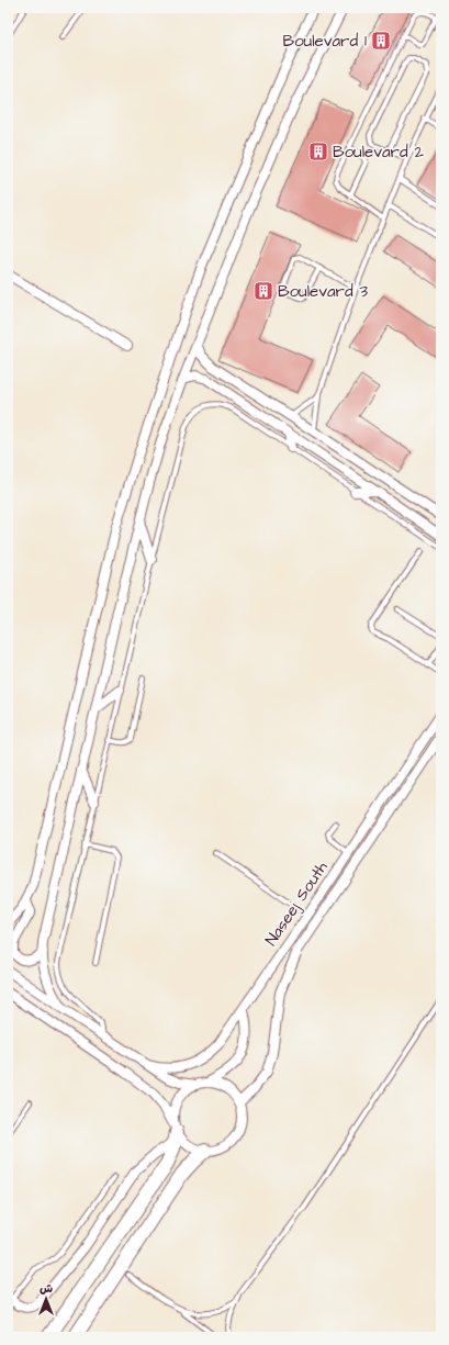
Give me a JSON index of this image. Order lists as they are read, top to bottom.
{
  "streets": {
    "street": ["Naseej South"]
  },
  "places": {
    "building": ["Boulevard 1", "Boulevard 2", "Boulevard 3"]
  },
  "north": "top"
}
